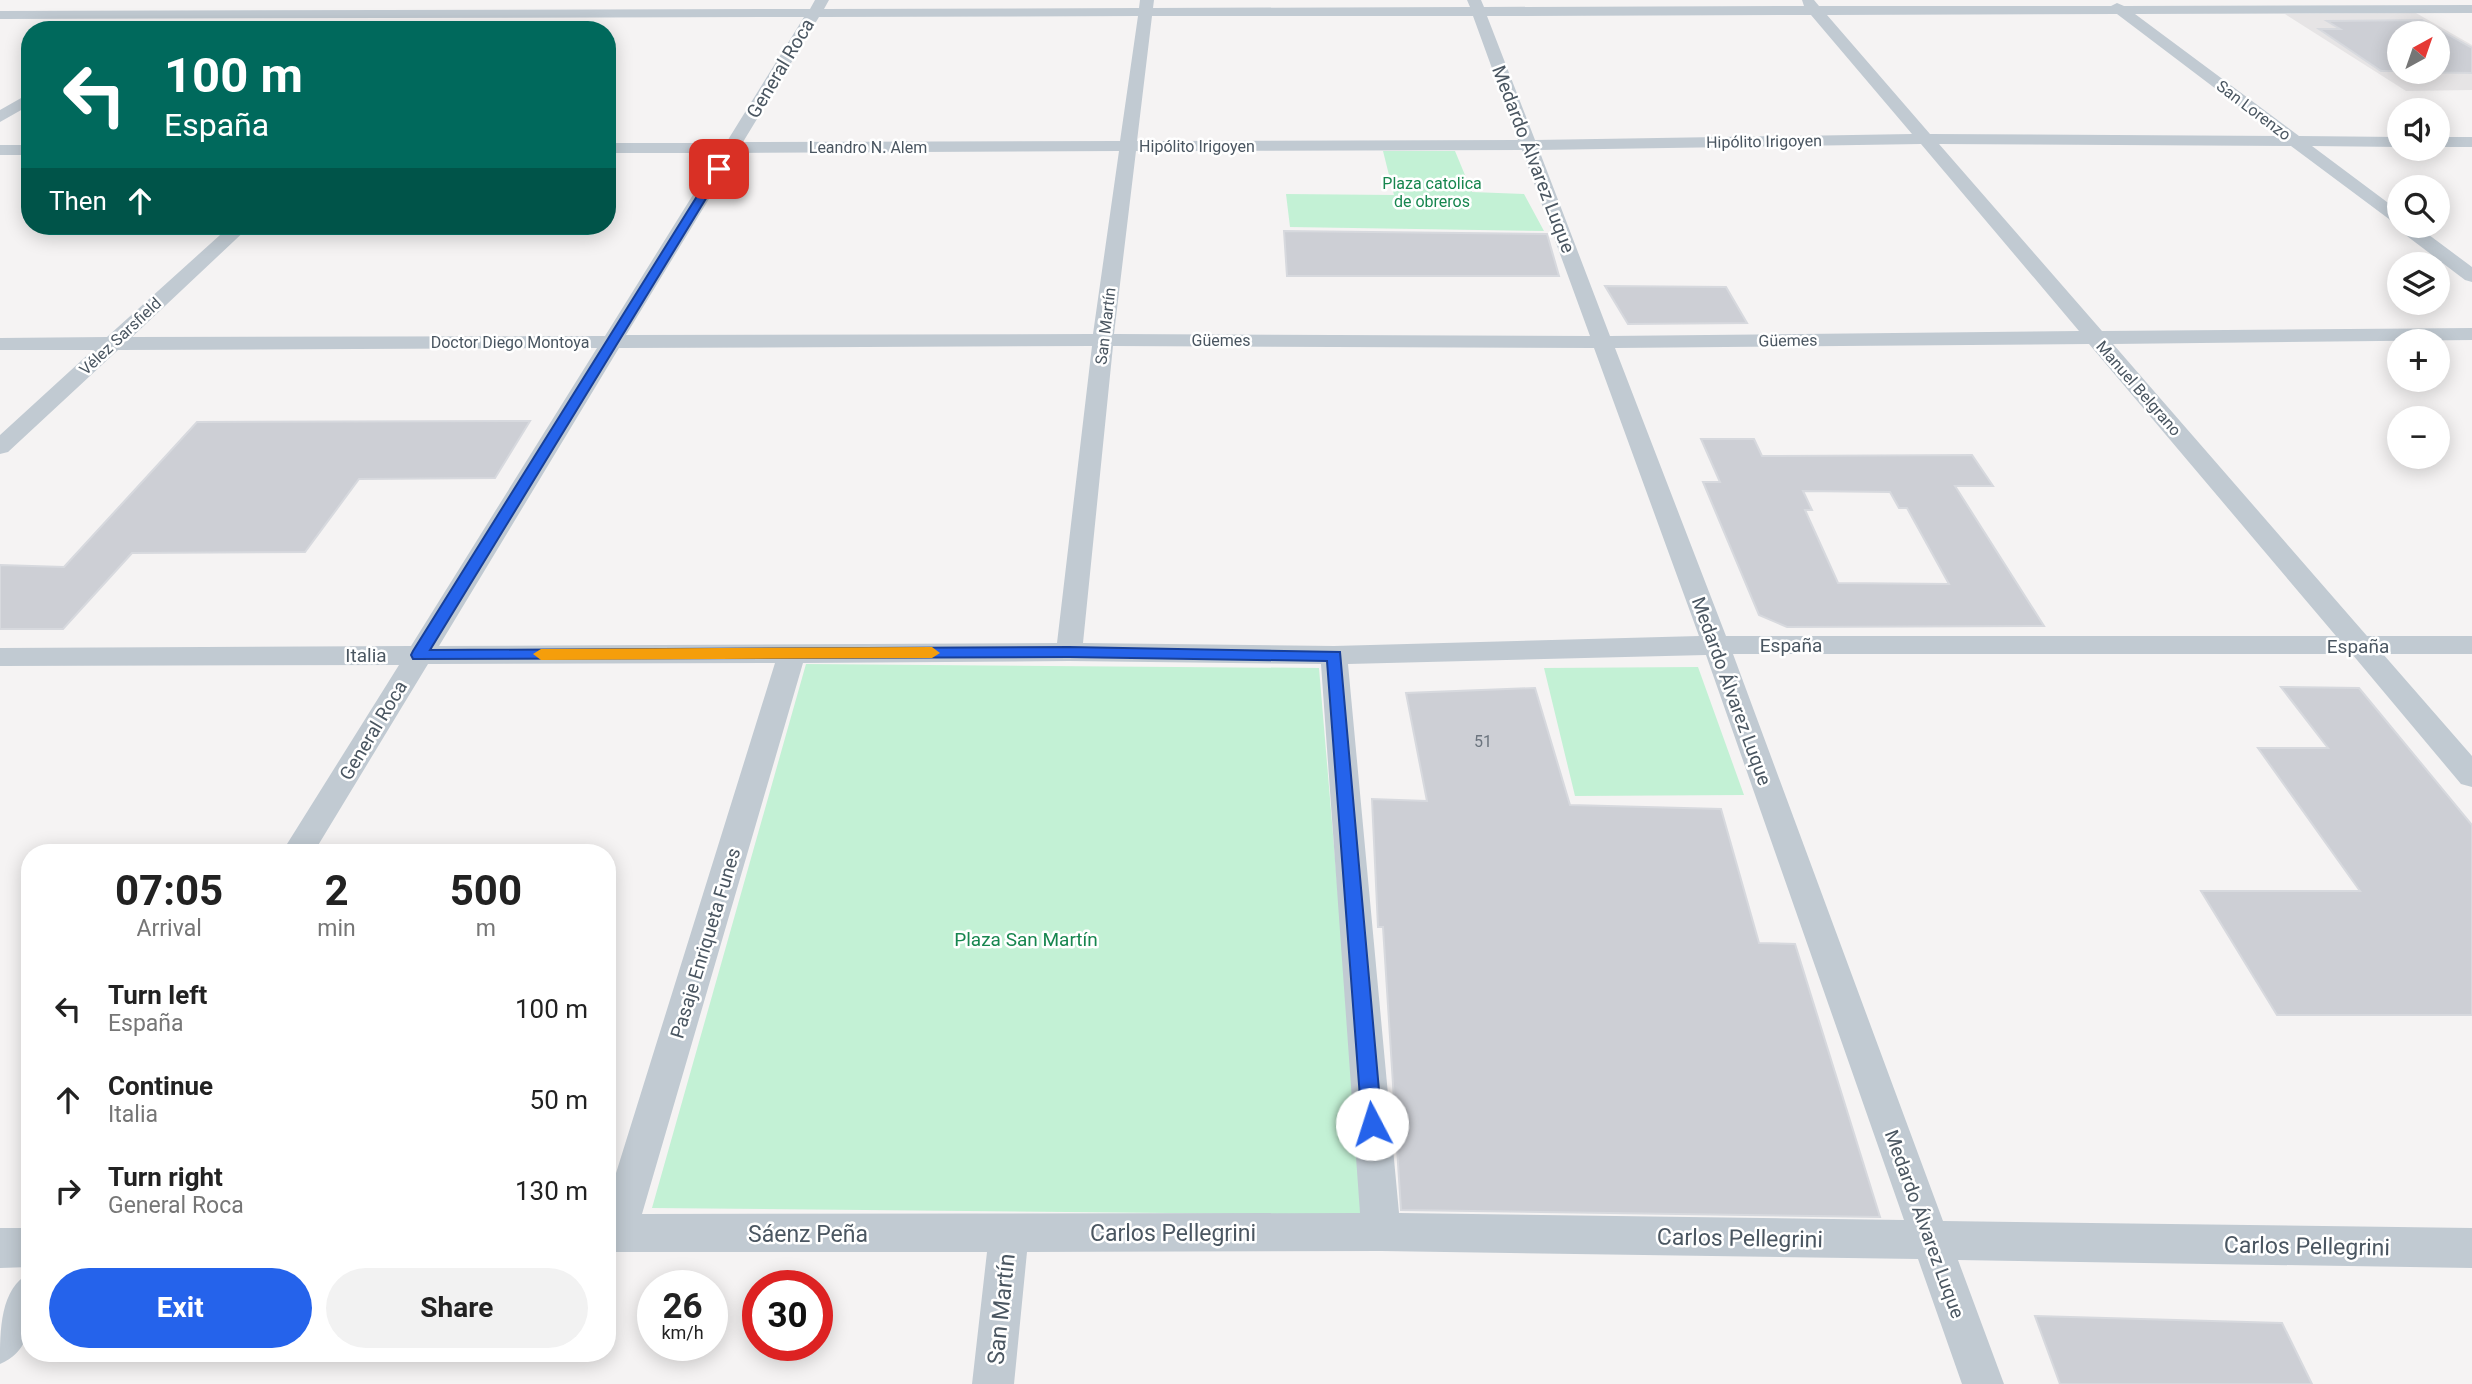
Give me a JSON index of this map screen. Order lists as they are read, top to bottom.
{
  "streets": {
    "street": [
      "General Roca",
      "San Lorenzo",
      "Hipólito Irigoyen",
      "Leandro N. Alem",
      "Medardo Álvarez Luque",
      "San Martín",
      "Vélez Sarsfield",
      "Güemes",
      "Doctor Diego Montoya",
      "Manuel Belgrano",
      "España",
      "Italia",
      "Pasaje Enriqueta Funes",
      "Carlos Pellegrini",
      "Sáenz Peña"
    ]
  },
  "crossings": [
    ["General Roca", "Leandro N. Alem"],
    ["General Roca", "Doctor Diego Montoya"],
    ["General Roca", "Italia"],
    ["San Lorenzo", "Hipólito Irigoyen"],
    ["Hipólito Irigoyen", "Leandro N. Alem"],
    ["Hipólito Irigoyen", "Medardo Álvarez Luque"],
    ["Hipólito Irigoyen", "San Martín"],
    ["Hipólito Irigoyen", "Manuel Belgrano"],
    ["Leandro N. Alem", "San Martín"],
    ["Medardo Álvarez Luque", "Güemes"],
    ["Medardo Álvarez Luque", "España"],
    ["Medardo Álvarez Luque", "Carlos Pellegrini"],
    ["San Martín", "Güemes"],
    ["San Martín", "Doctor Diego Montoya"],
    ["San Martín", "España"],
    ["San Martín", "Italia"],
    ["San Martín", "Carlos Pellegrini"],
    ["San Martín", "Sáenz Peña"],
    ["Vélez Sarsfield", "Doctor Diego Montoya"],
    ["Güemes", "Doctor Diego Montoya"],
    ["Güemes", "Manuel Belgrano"],
    ["Manuel Belgrano", "España"],
    ["España", "Italia"],
    ["Italia", "Pasaje Enriqueta Funes"],
    ["Carlos Pellegrini", "Sáenz Peña"]
  ],
  "parks": ["Plaza catolica de obreros", "Plaza San Martín"],
  "house_numbers": ["51"],
  "north": "top right",
  "page": {
    "map_buttons": ["+", "−"],
    "turn": ["100 m", "España"],
    "then": "Then",
    "eta": [
      "07:05",
      "Arrival",
      "2",
      "min",
      "500",
      "m"
    ],
    "list": [
      {
        "name": "Turn left",
        "note": "España",
        "value": "100 m"
      },
      {
        "name": "Continue",
        "note": "Italia",
        "value": "50 m"
      },
      {
        "name": "Turn right",
        "note": "General Roca",
        "value": "130 m"
      }
    ],
    "buttons": ["Exit", "Share"],
    "speed": "26 km/h",
    "limit": "30"
  }
}
